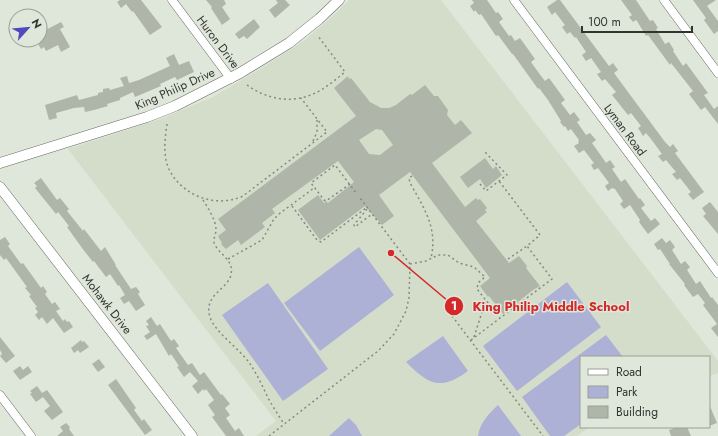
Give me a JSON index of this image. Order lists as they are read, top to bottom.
{
  "streets": {
    "street": [
      "Huron Drive",
      "King Philip Drive",
      "Lyman Road",
      "Mohawk Drive"
    ]
  },
  "crossings": [
    ["Huron Drive", "King Philip Drive"]
  ],
  "places": ["King Philip Middle School"],
  "legend": ["Road", "Park", "Building"],
  "scale_bar": "100 m",
  "north": "top right"
}
